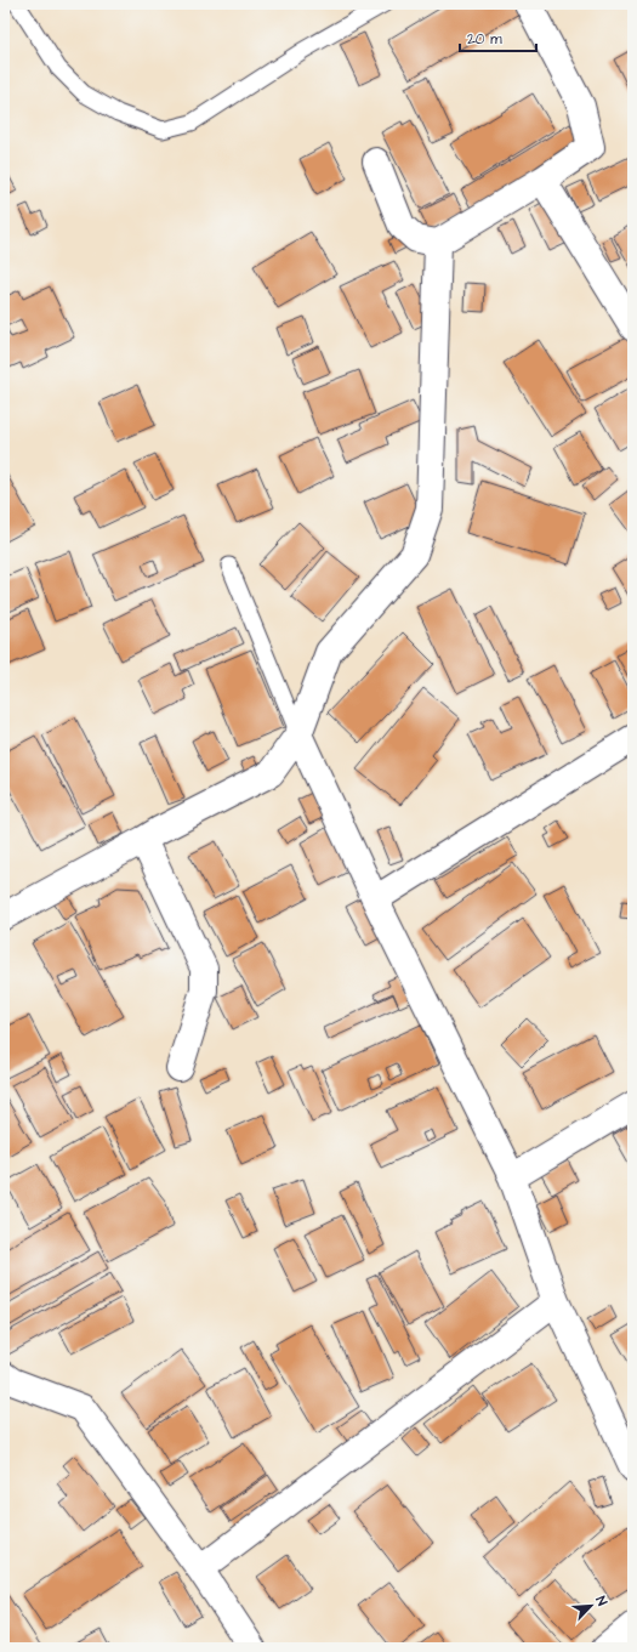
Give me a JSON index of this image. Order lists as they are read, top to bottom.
{
  "scale_bar": "20 m",
  "north": "top right"
}
